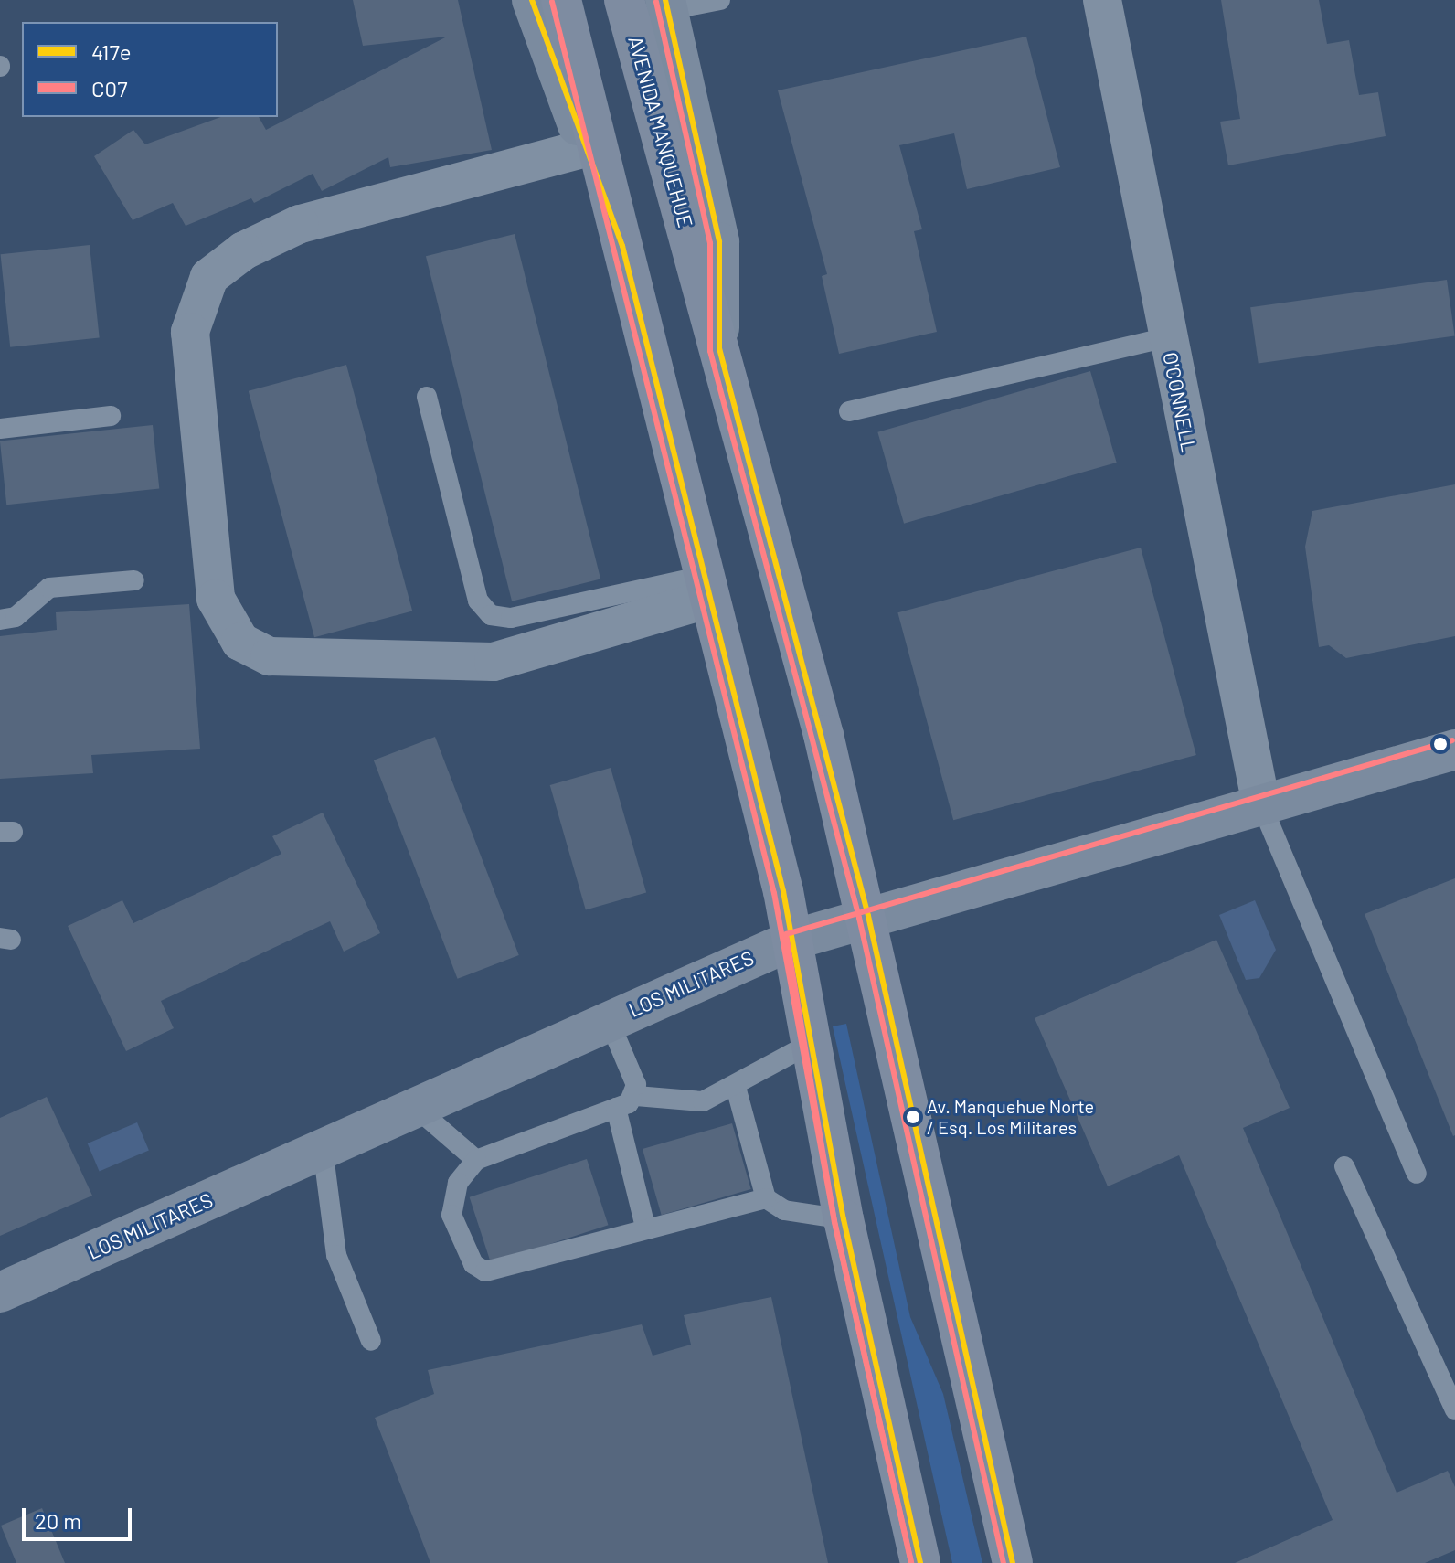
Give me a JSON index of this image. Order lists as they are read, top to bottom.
{
  "streets": {
    "main road": ["AVENIDA MANQUEHUE", "LOS MILITARES"],
    "street": ["O'CONNELL"]
  },
  "crossings": [
    ["AVENIDA MANQUEHUE", "LOS MILITARES"],
    ["O'CONNELL", "LOS MILITARES"]
  ],
  "places": ["Av. Manquehue Norte / Esq. Los Militares"],
  "lines": ["transit line 417e", "transit line C07"],
  "legend": ["417e", "C07"],
  "scale_bar": "20 m"
}
